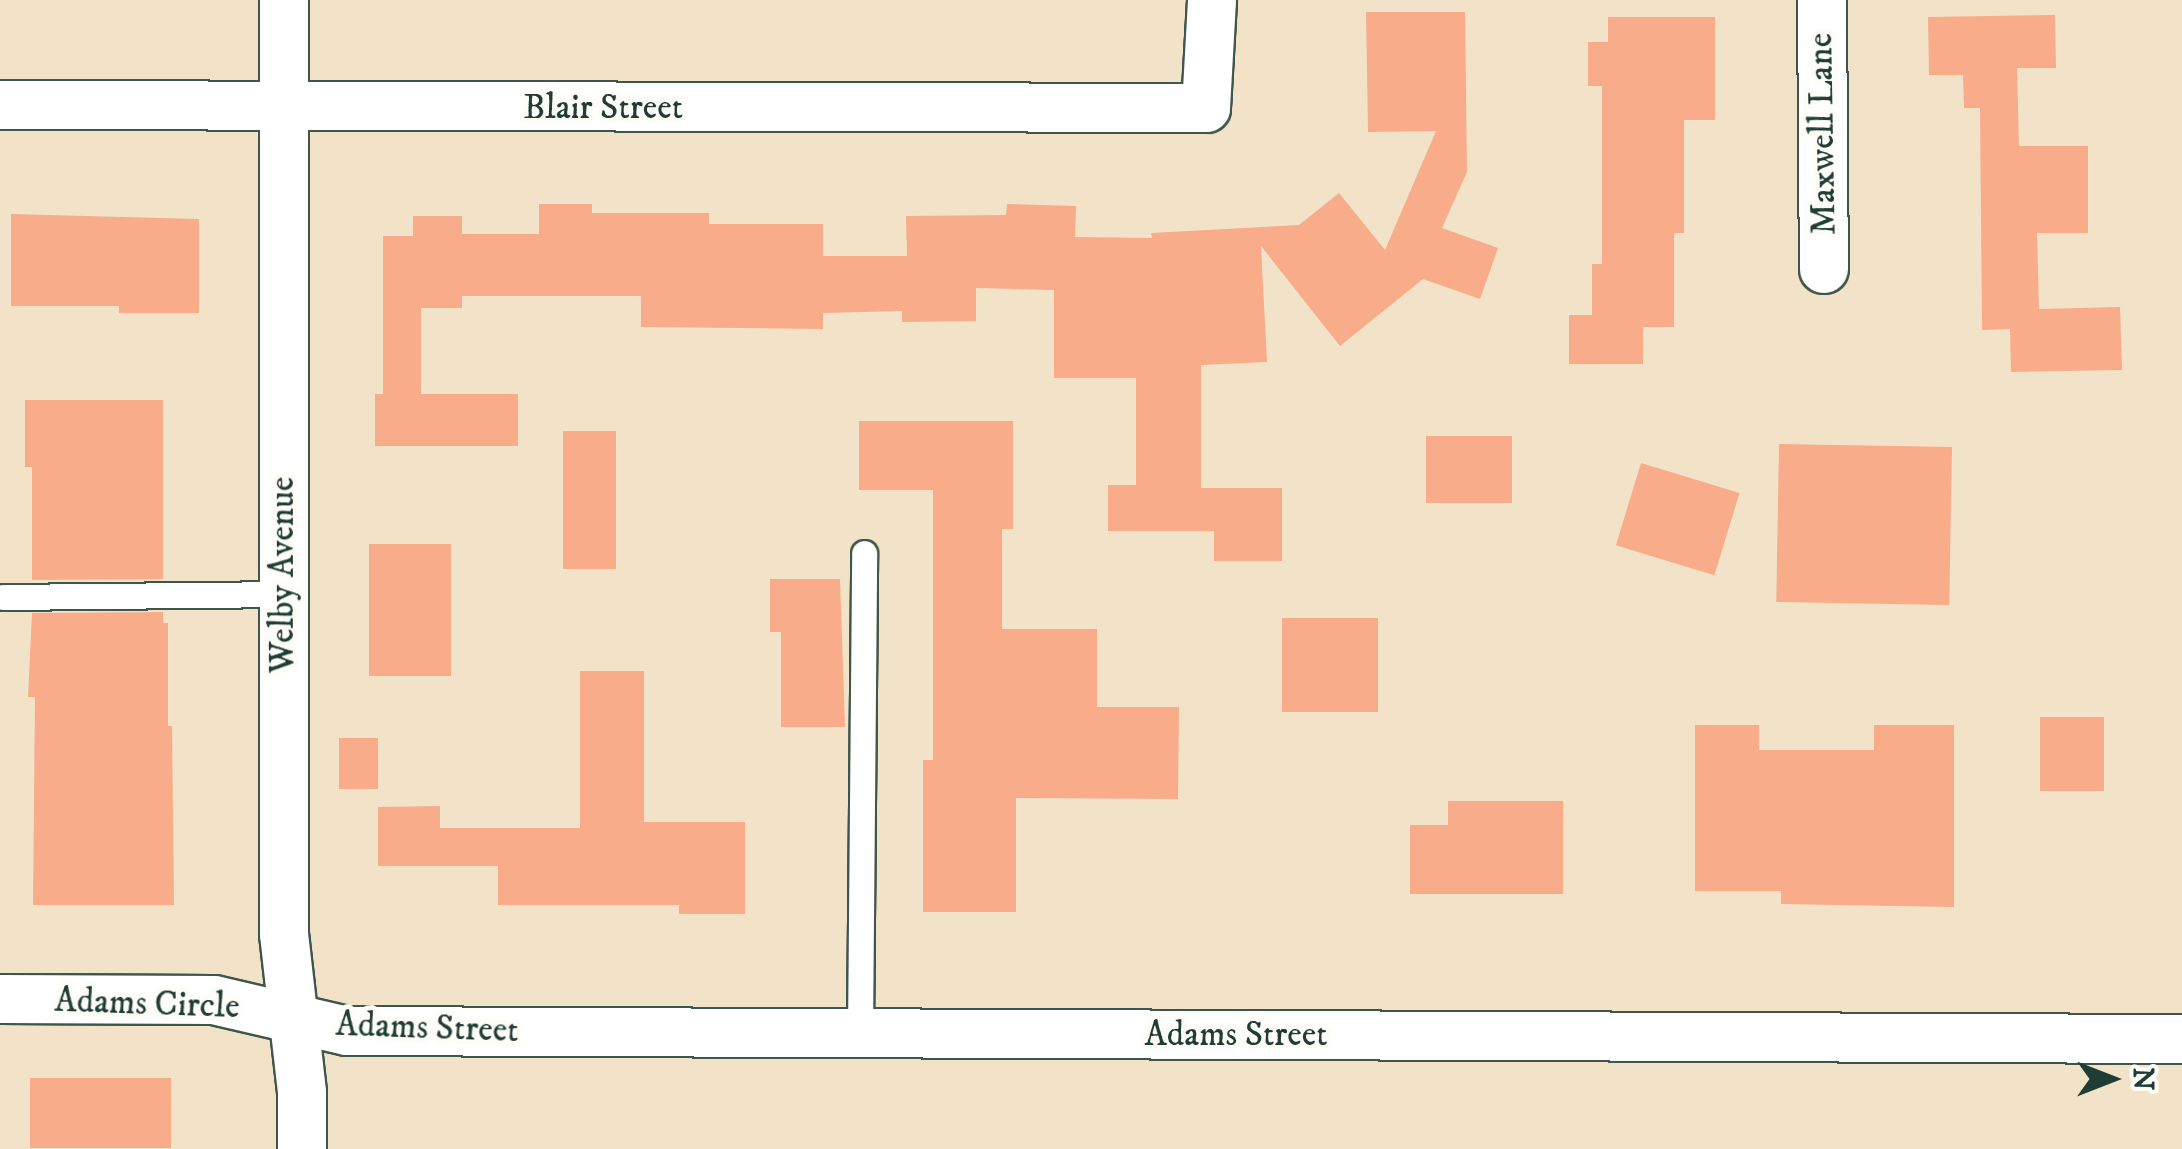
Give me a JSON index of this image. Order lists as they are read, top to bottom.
{
  "streets": {
    "street": [
      "Blair Street",
      "Maxwell Lane",
      "Welby Avenue",
      "Adams Circle",
      "Adams Street"
    ]
  },
  "crossings": [
    ["Blair Street", "Welby Avenue"],
    ["Welby Avenue", "Adams Circle"],
    ["Welby Avenue", "Adams Street"],
    ["Adams Circle", "Adams Street"]
  ],
  "north": "right"
}
